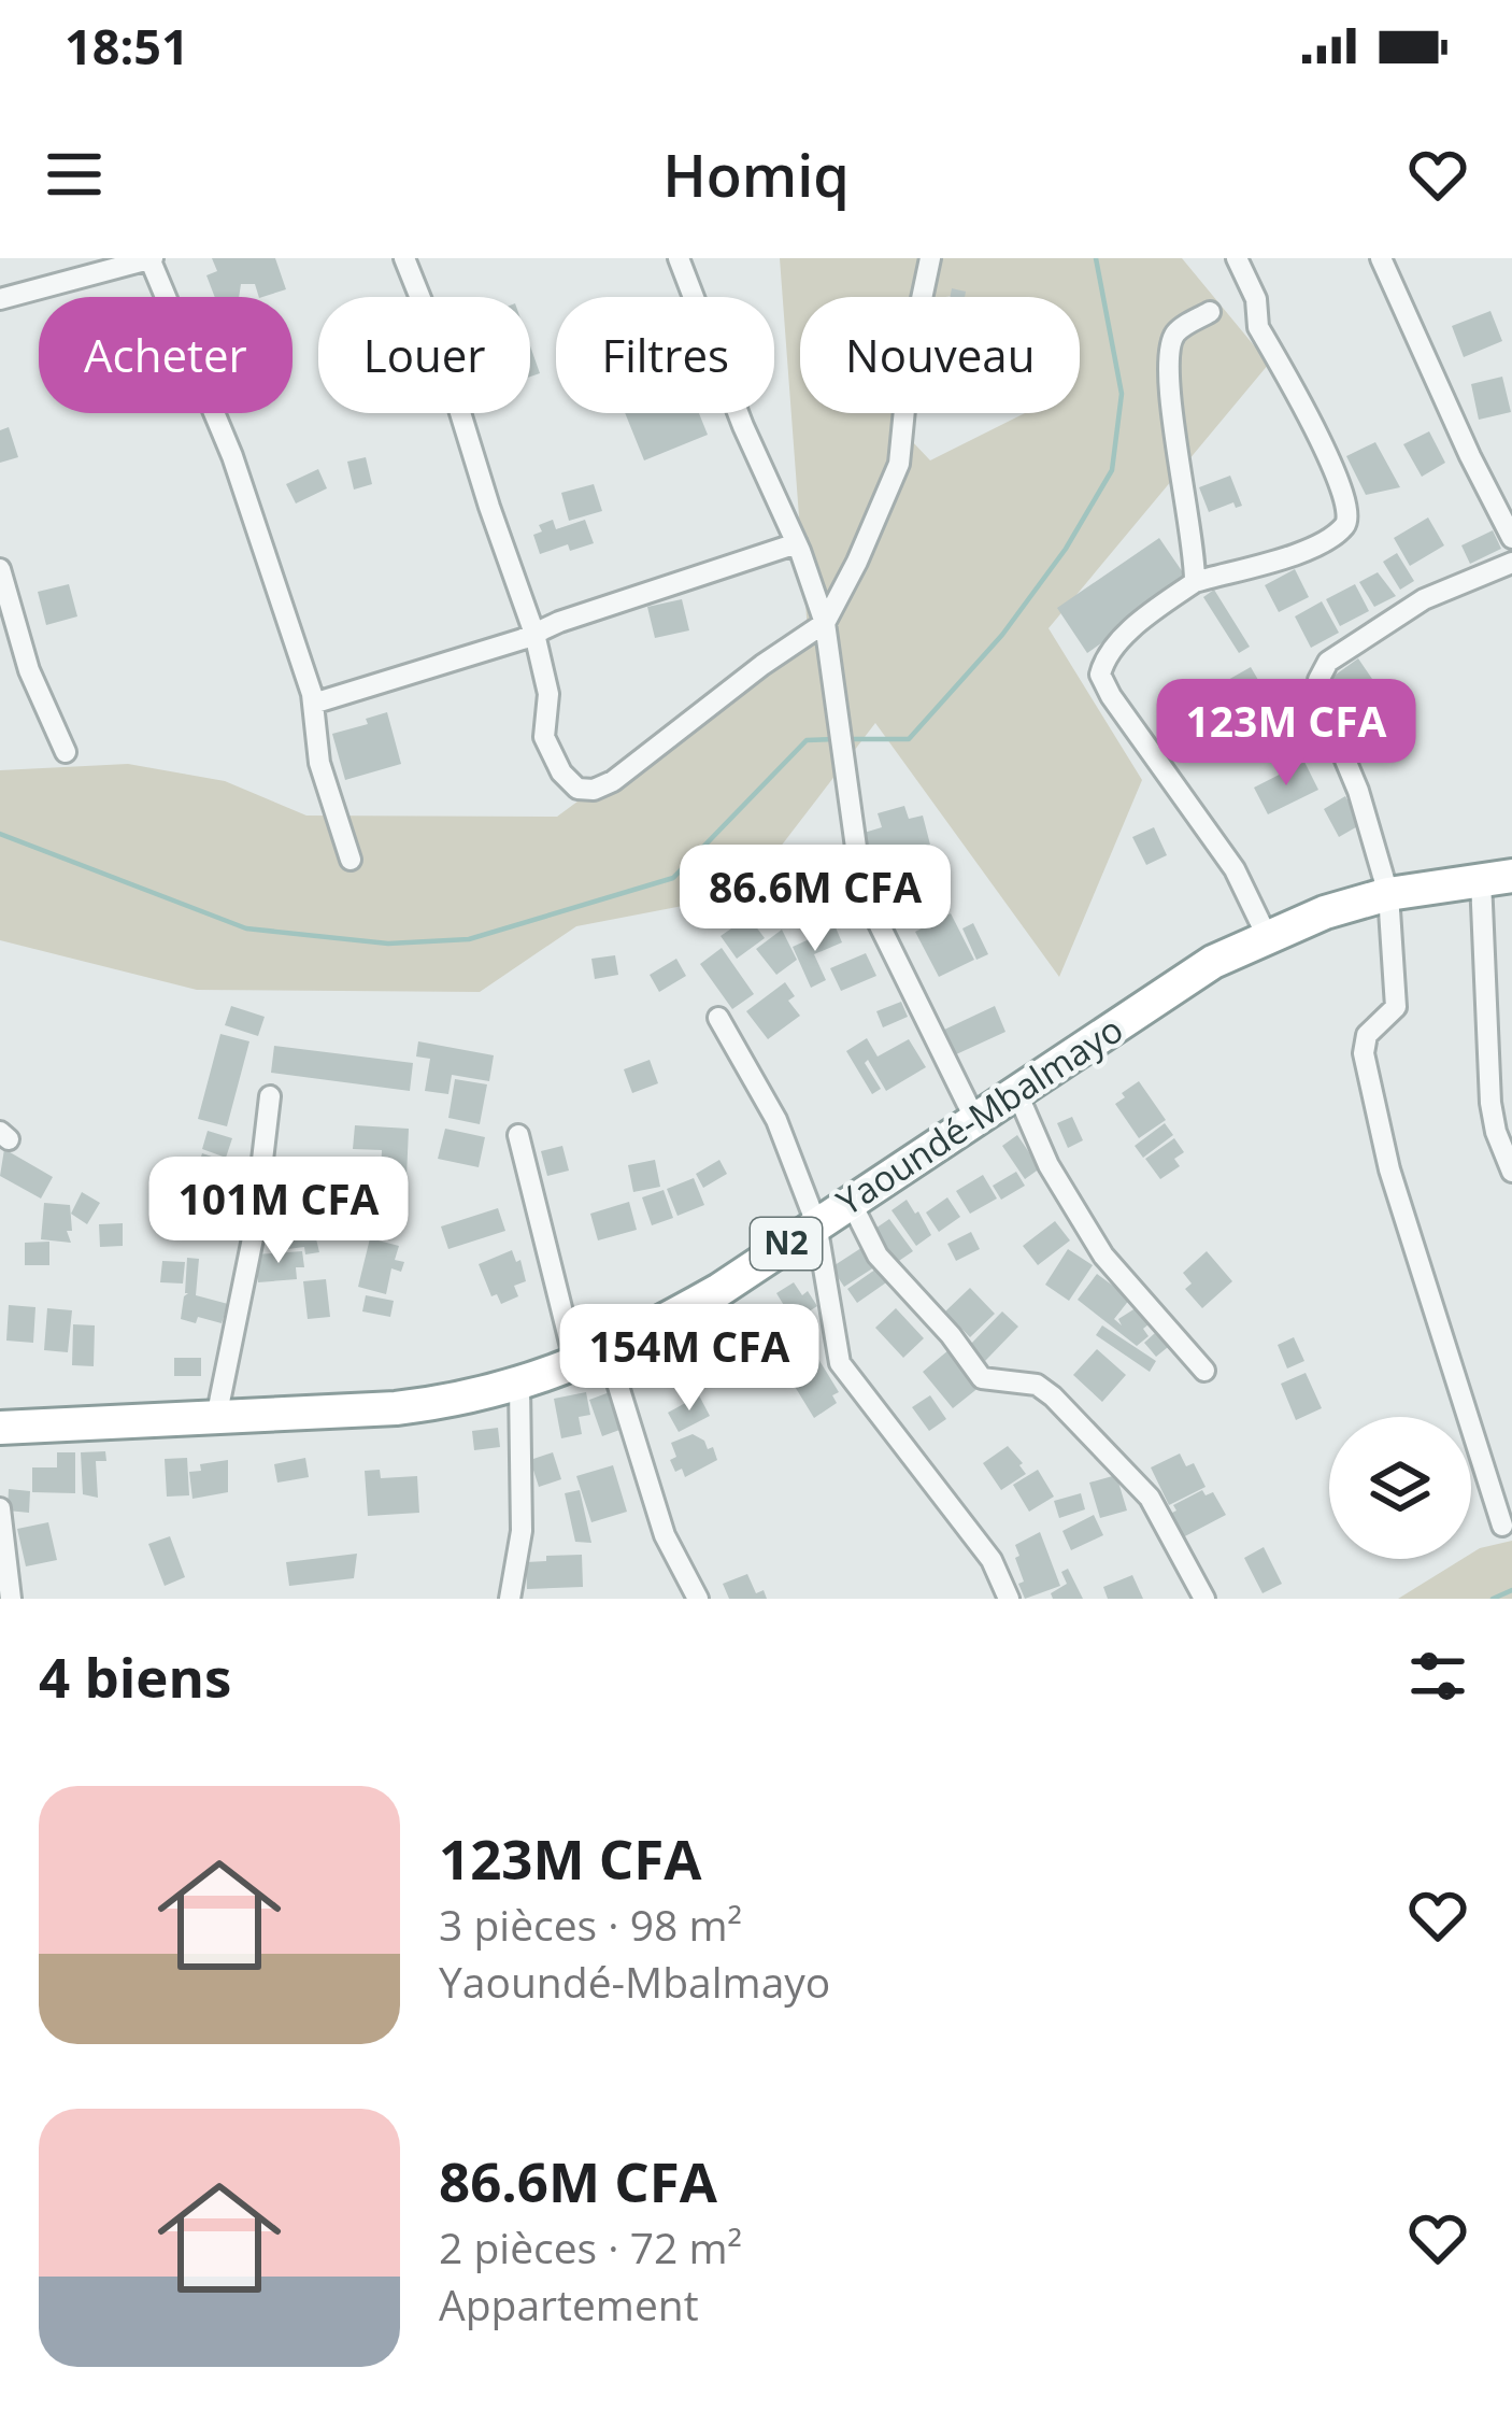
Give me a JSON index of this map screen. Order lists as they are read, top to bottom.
{
  "streets": {
    "highway": ["Yaoundé-Mbalmayo", "N2"]
  },
  "page": {
    "status": "18:51",
    "header": "Homiq",
    "chip": [
      "Acheter",
      "Louer",
      "Filtres",
      "Nouveau"
    ],
    "price": [
      "123M CFA",
      "86.6M CFA",
      "101M CFA",
      "154M CFA"
    ],
    "heading": "4 biens",
    "list": [
      {
        "name": "123M CFA",
        "note": "3 pièces · 98 m² · Yaoundé-Mbalmayo"
      },
      {
        "name": "86.6M CFA",
        "note": "2 pièces · 72 m² · Appartement"
      }
    ]
  }
}
